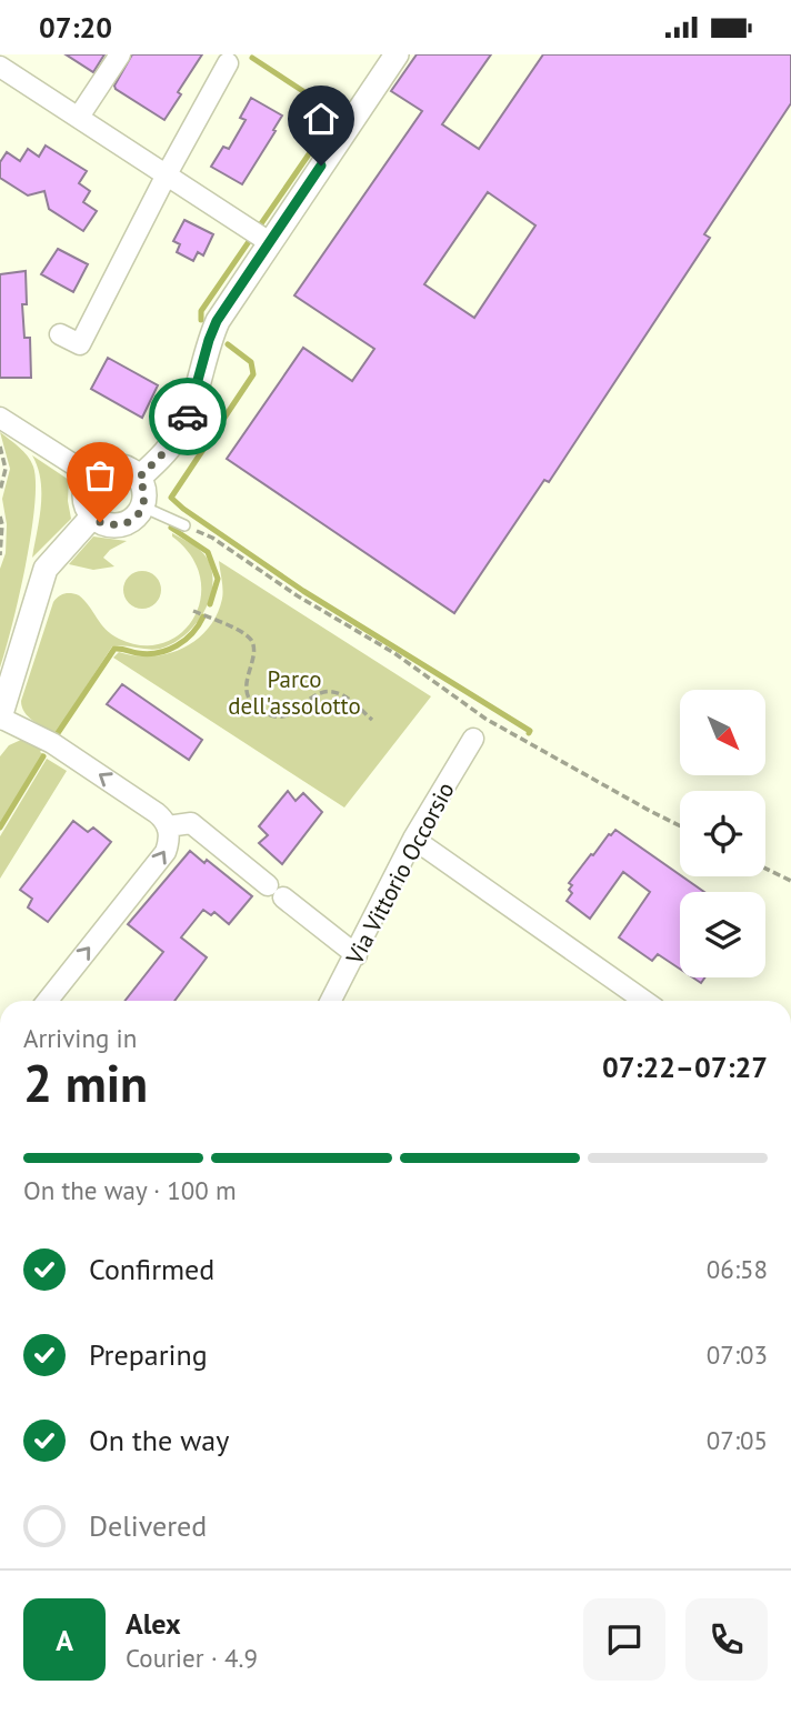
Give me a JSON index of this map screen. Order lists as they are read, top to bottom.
{
  "streets": {
    "street": ["Via Vittorio Occorsio"]
  },
  "parks": ["Parco dell'assolotto"],
  "north": "bottom right",
  "page": {
    "status": "07:20",
    "heading": ["2 min", "Arriving in", "07:22–07:27"],
    "panel": ["Alex", "Courier · 4.9"],
    "bar": "On the way · 100 m",
    "list": [
      ["Confirmed", "06:58"],
      ["Preparing", "07:03"],
      ["On the way", "07:05"],
      "Delivered"
    ],
    "round": "A"
  }
}
